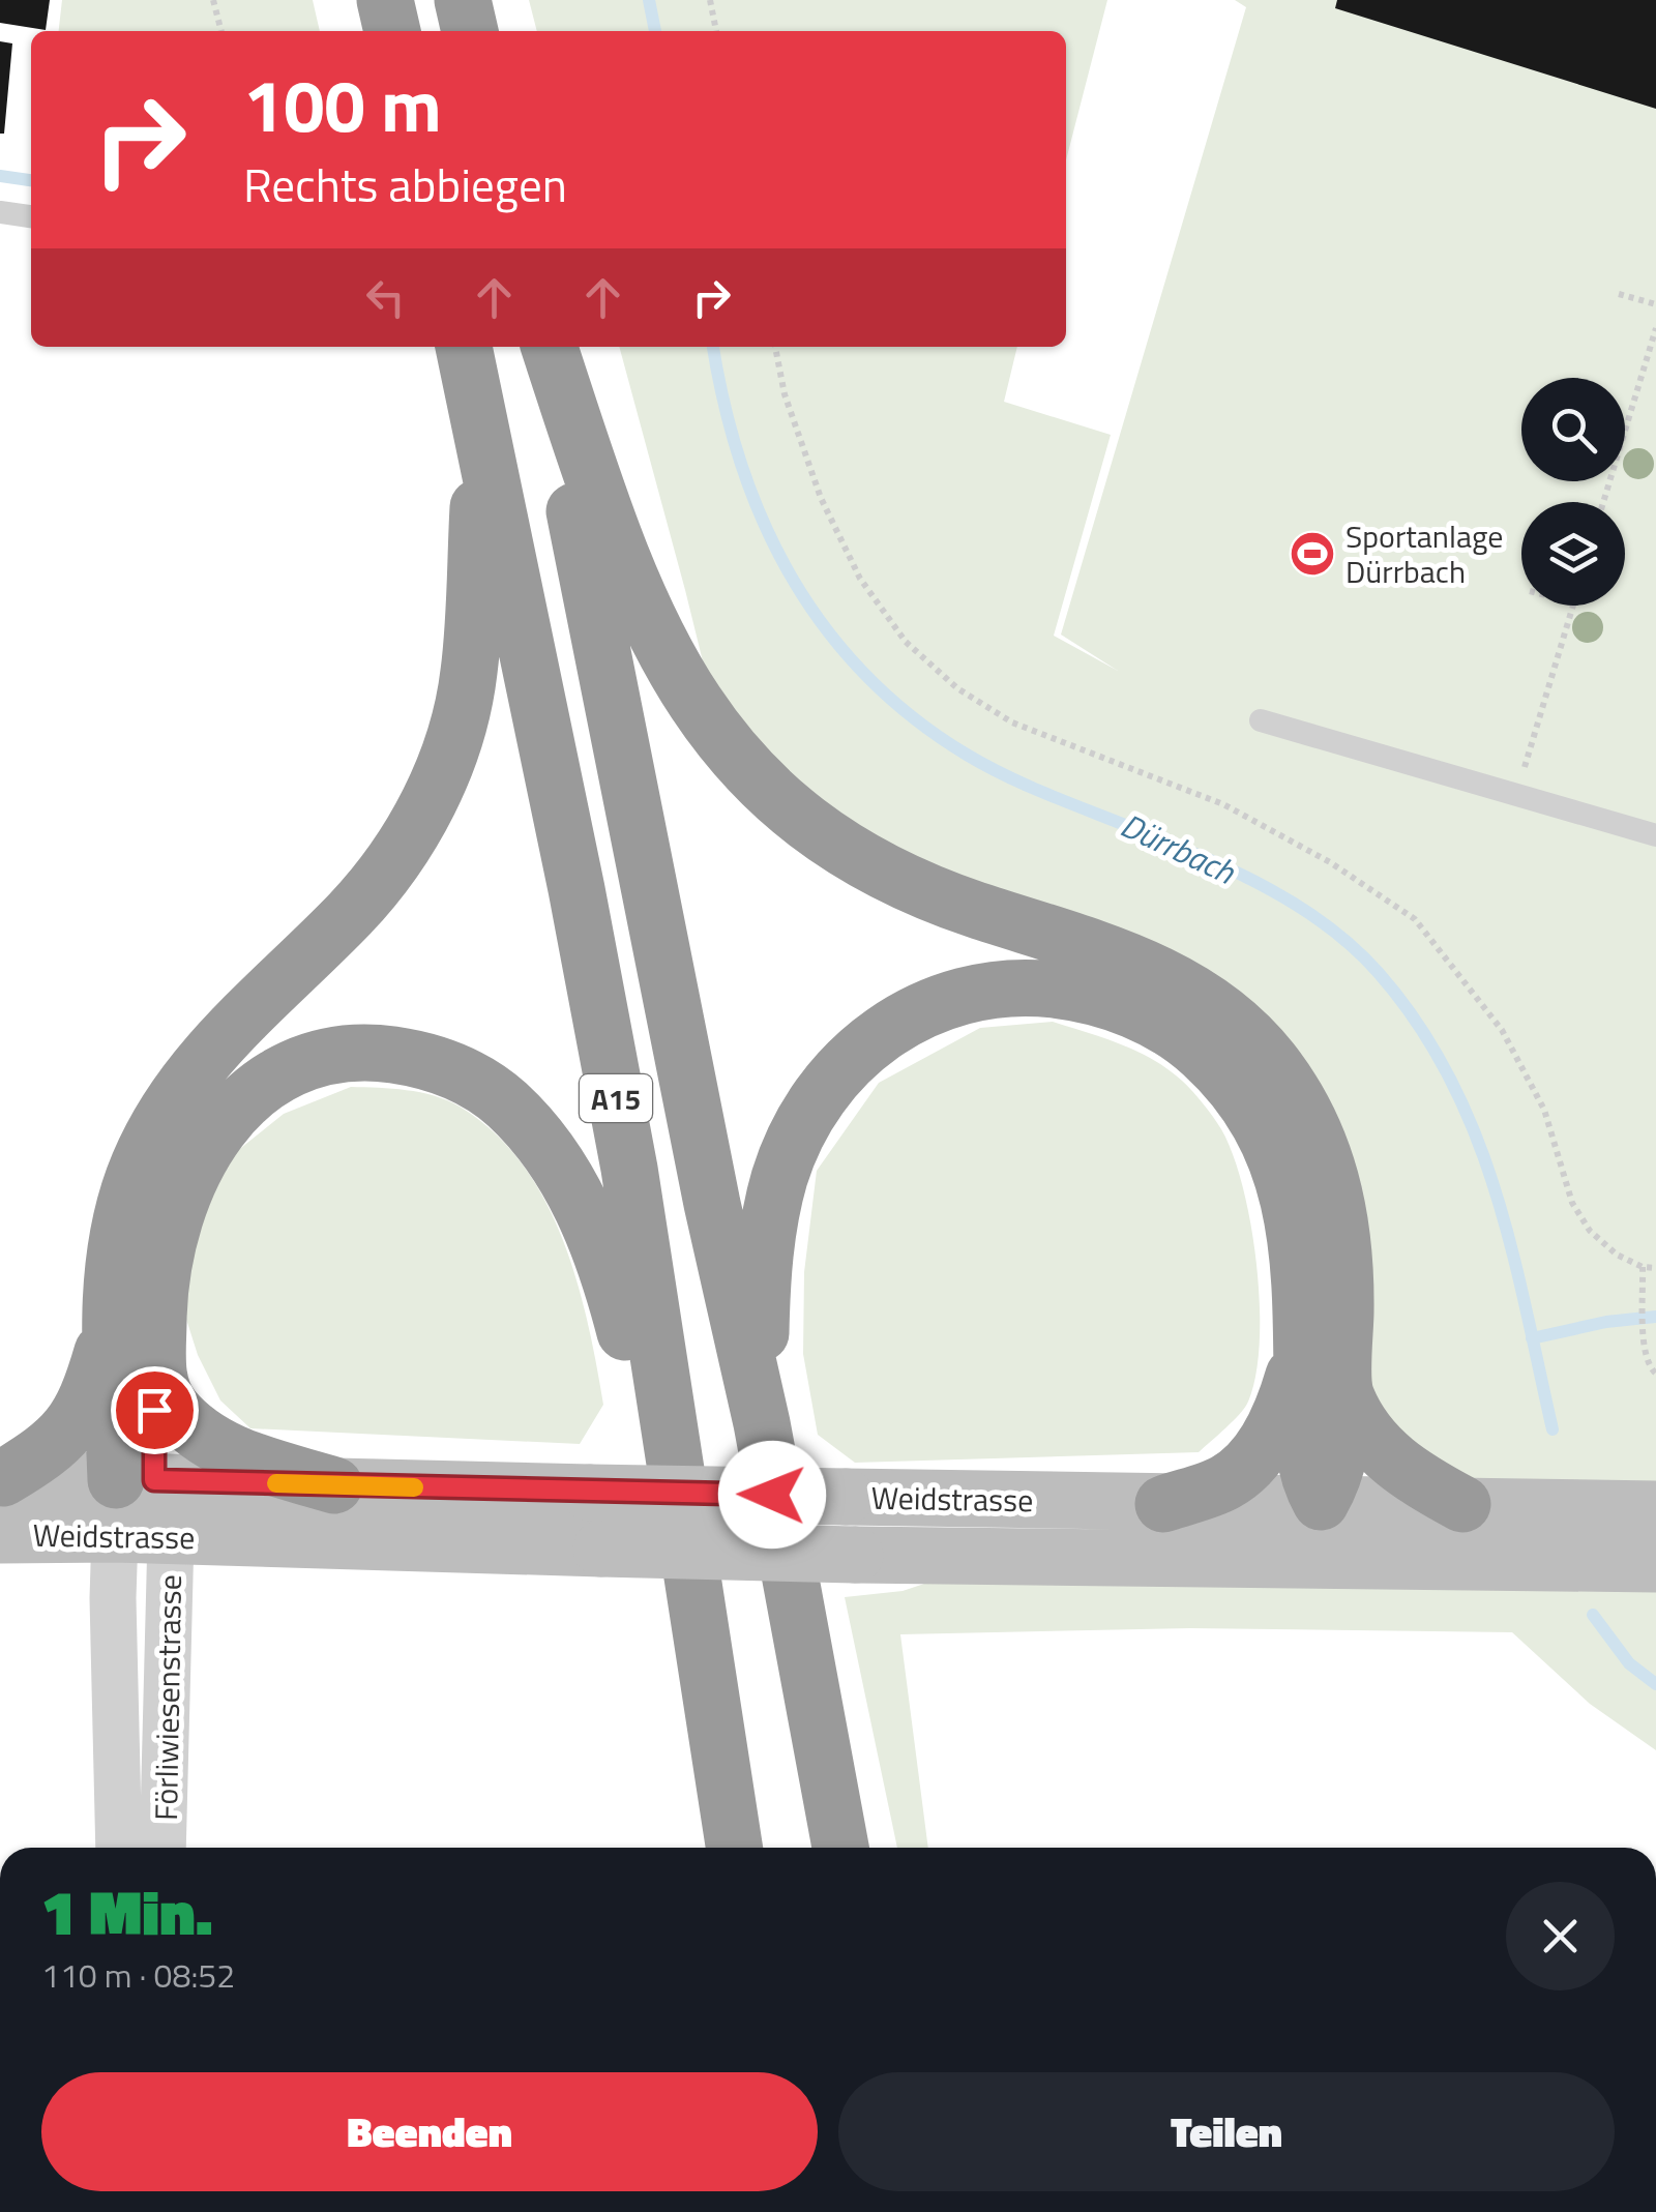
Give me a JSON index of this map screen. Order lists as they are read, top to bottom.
{
  "streets": {
    "highway": ["A15"],
    "main road": ["Weidstrasse"],
    "street": ["Förliwiesenstrasse"]
  },
  "crossings": [
    ["Weidstrasse", "Förliwiesenstrasse"]
  ],
  "water": ["Dürrbach"],
  "places": {
    "sports": ["Sportanlage Dürrbach"]
  },
  "page": {
    "turn": ["100 m", "Rechts abbiegen"],
    "heading": ["1 Min.", "110 m · 08:52"],
    "buttons": ["Beenden", "Teilen"]
  }
}
